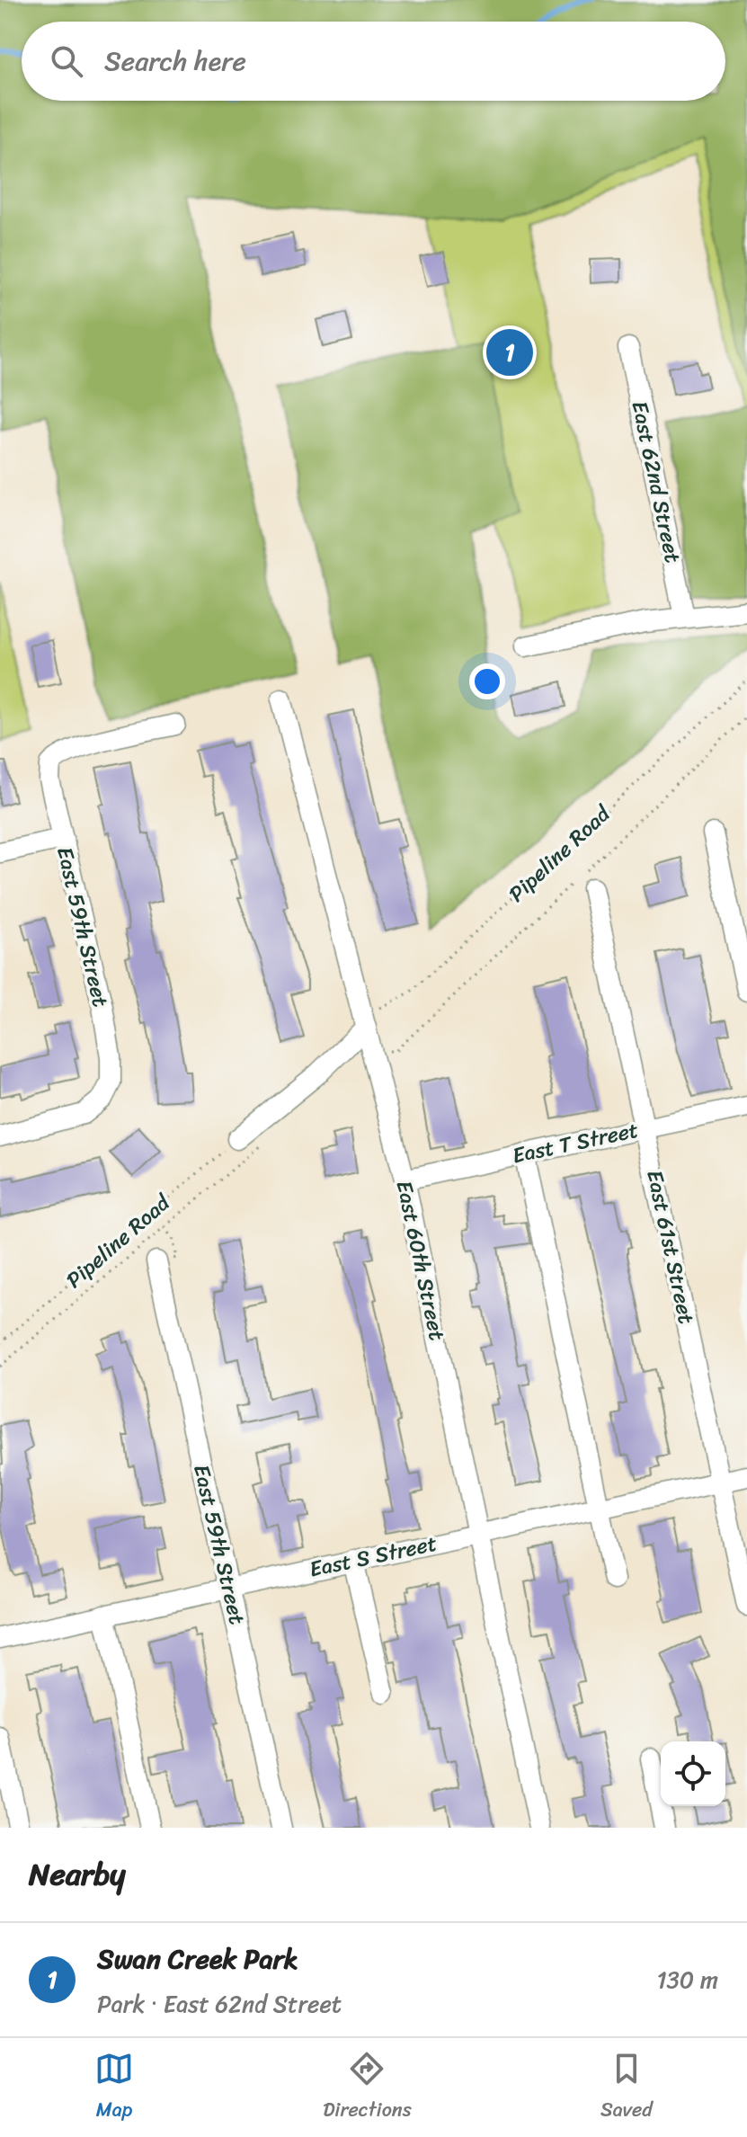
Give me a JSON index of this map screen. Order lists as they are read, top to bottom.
{
  "streets": {
    "street": [
      "East 62nd Street",
      "East 59th Street",
      "East T Street",
      "East 61st Street",
      "East 60th Street",
      "East S Street"
    ],
    "path": ["Pipeline Road"]
  },
  "crossings": [
    ["Pipeline Road", "East 60th Street"],
    ["East 59th Street", "East S Street"],
    ["East T Street", "East 61st Street"],
    ["East T Street", "East 60th Street"],
    ["East 61st Street", "East S Street"],
    ["East 60th Street", "East S Street"]
  ],
  "page": {
    "search": "Search here",
    "pins": "1",
    "heading": "Nearby",
    "list": [
      {
        "mark": "1",
        "name": "Swan Creek Park",
        "note": "Park · East 62nd Street",
        "value": "130 m"
      }
    ],
    "nav": ["Map", "Directions", "Saved"]
  }
}
